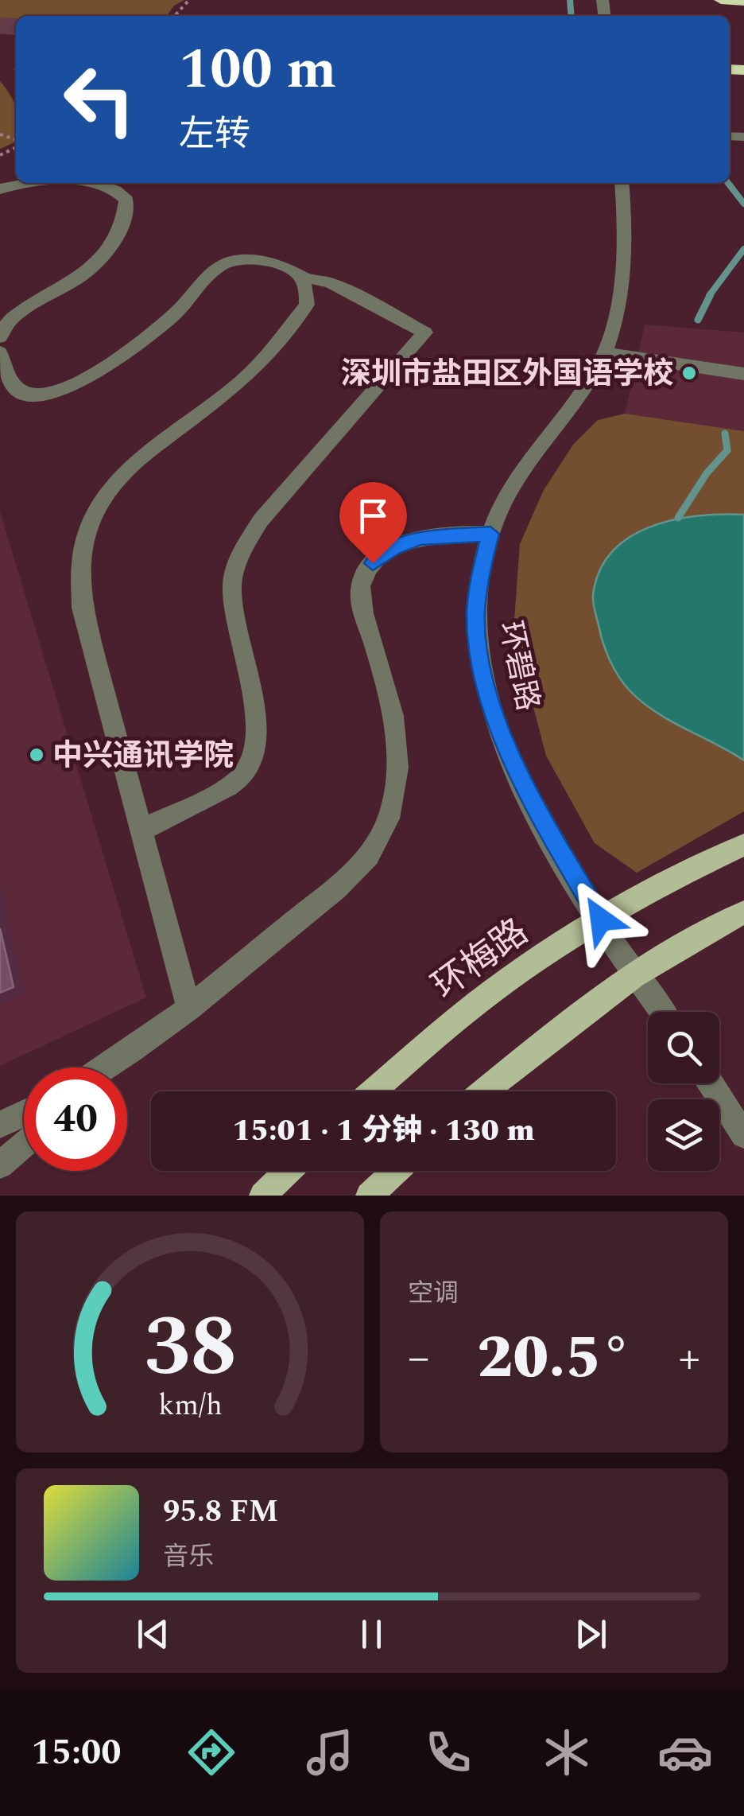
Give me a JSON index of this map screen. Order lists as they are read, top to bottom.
{
  "streets": {
    "main road": ["环梅路"],
    "street": ["环碧路"]
  },
  "crossings": [
    ["环碧路", "环梅路"]
  ],
  "places": ["深圳市盐田区外国语学校", "中兴通讯学院"],
  "page": {
    "turn": ["100 m", "左转"],
    "limit": "40",
    "trip": "15:01 · 1 分钟 · 130 m",
    "tile": "空调",
    "heat": ["−", "20.5°", "+"],
    "song": ["95.8 FM", "音乐"],
    "tabs": "15:00",
    "gauge": ["38", "km/h"]
  }
}
